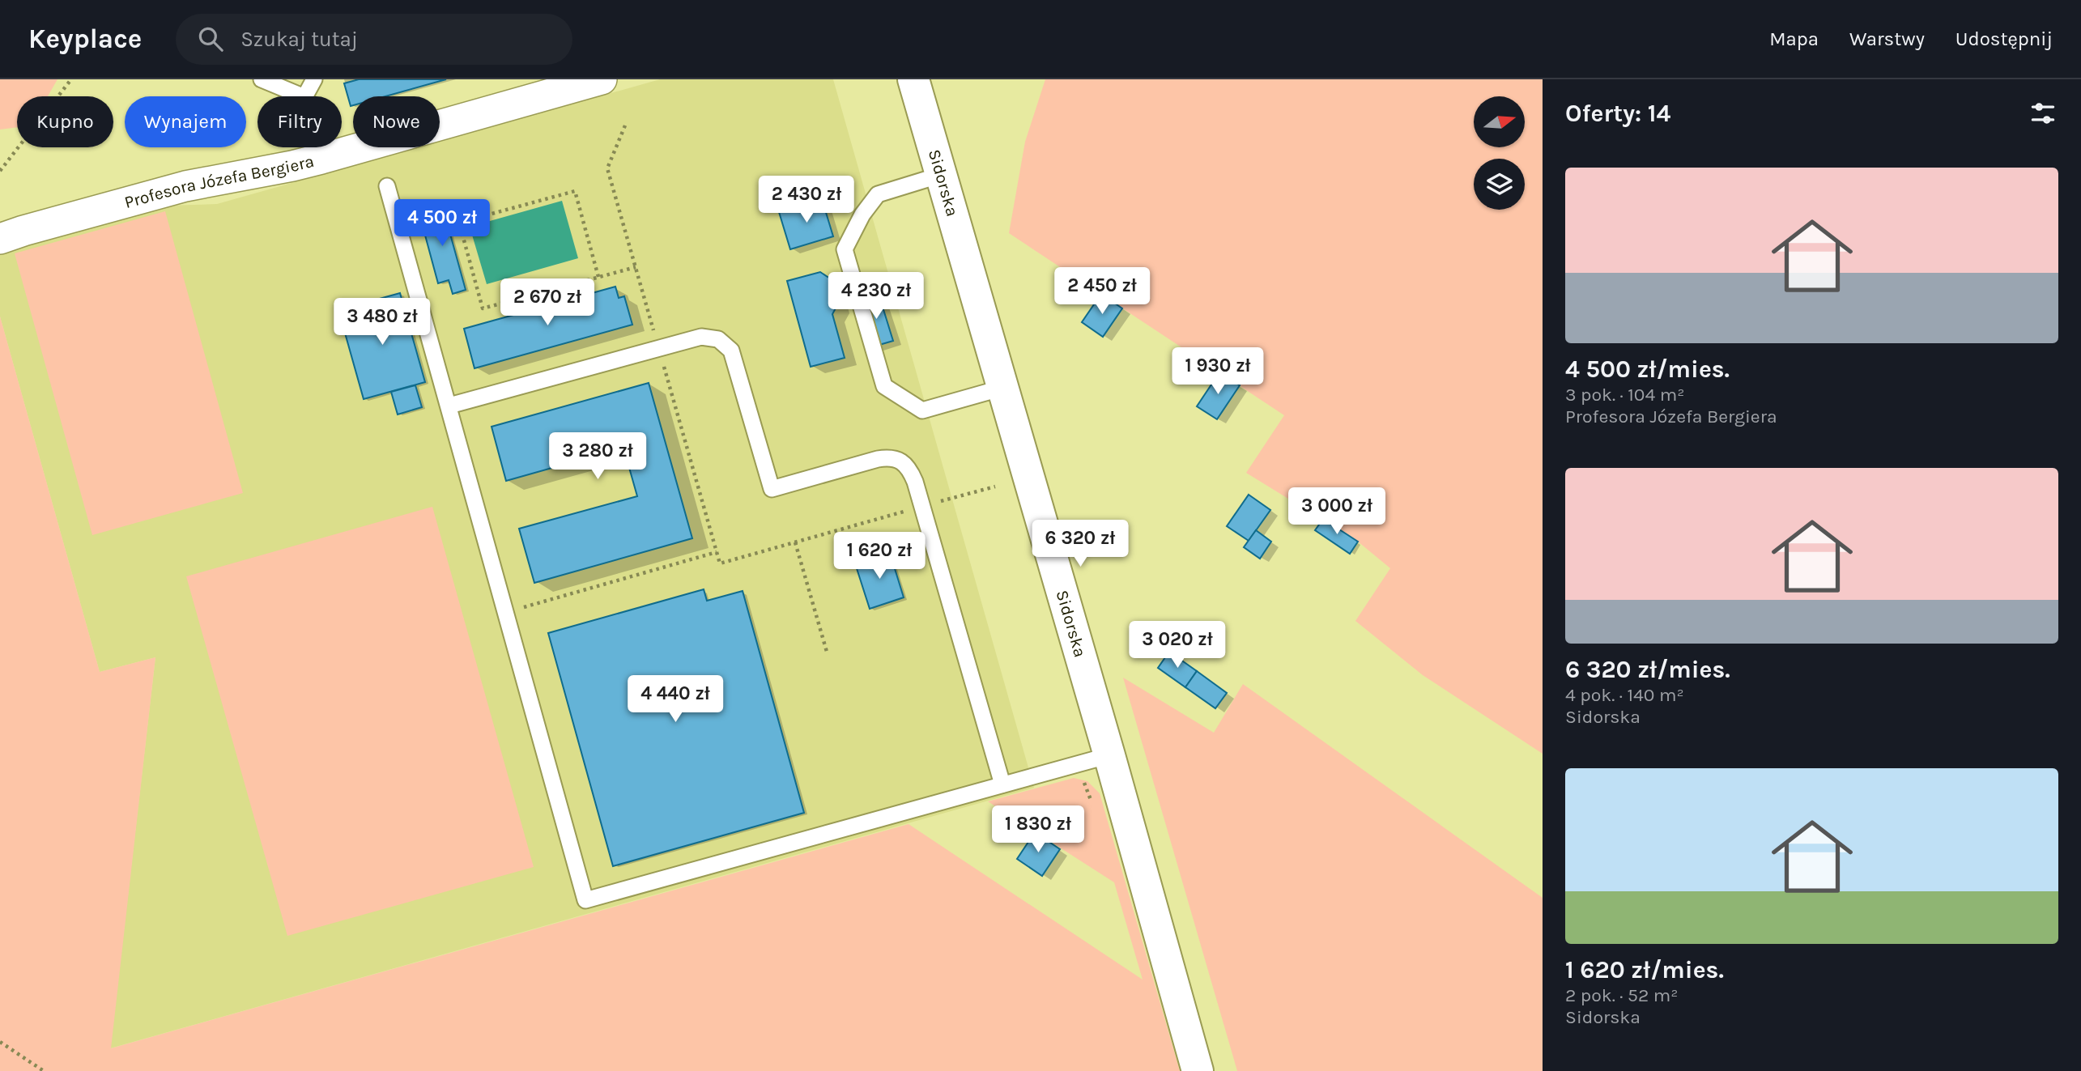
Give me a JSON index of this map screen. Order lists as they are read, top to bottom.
{
  "streets": {
    "street": ["Profesora Józefa Bergiera", "Sidorska"]
  },
  "north": "right",
  "page": {
    "header": "Keyplace",
    "search": "Szukaj tutaj",
    "nav": ["Mapa", "Warstwy", "Udostępnij"],
    "heading": "Oferty: 14",
    "chip": [
      "Kupno",
      "Wynajem",
      "Filtry",
      "Nowe"
    ],
    "list": [
      {
        "name": "4 500 zł/mies.",
        "note": "3 pok. · 104 m² · Profesora Józefa Bergiera"
      },
      {
        "name": "6 320 zł/mies.",
        "note": "4 pok. · 140 m² · Sidorska"
      },
      {
        "name": "1 620 zł/mies.",
        "note": "2 pok. · 52 m² · Sidorska"
      }
    ],
    "price": [
      "2 430 zł",
      "4 500 zł",
      "2 450 zł",
      "4 230 zł",
      "2 670 zł",
      "3 480 zł",
      "1 930 zł",
      "3 280 zł",
      "3 000 zł",
      "6 320 zł",
      "1 620 zł",
      "3 020 zł",
      "4 440 zł",
      "1 830 zł"
    ]
  }
}
